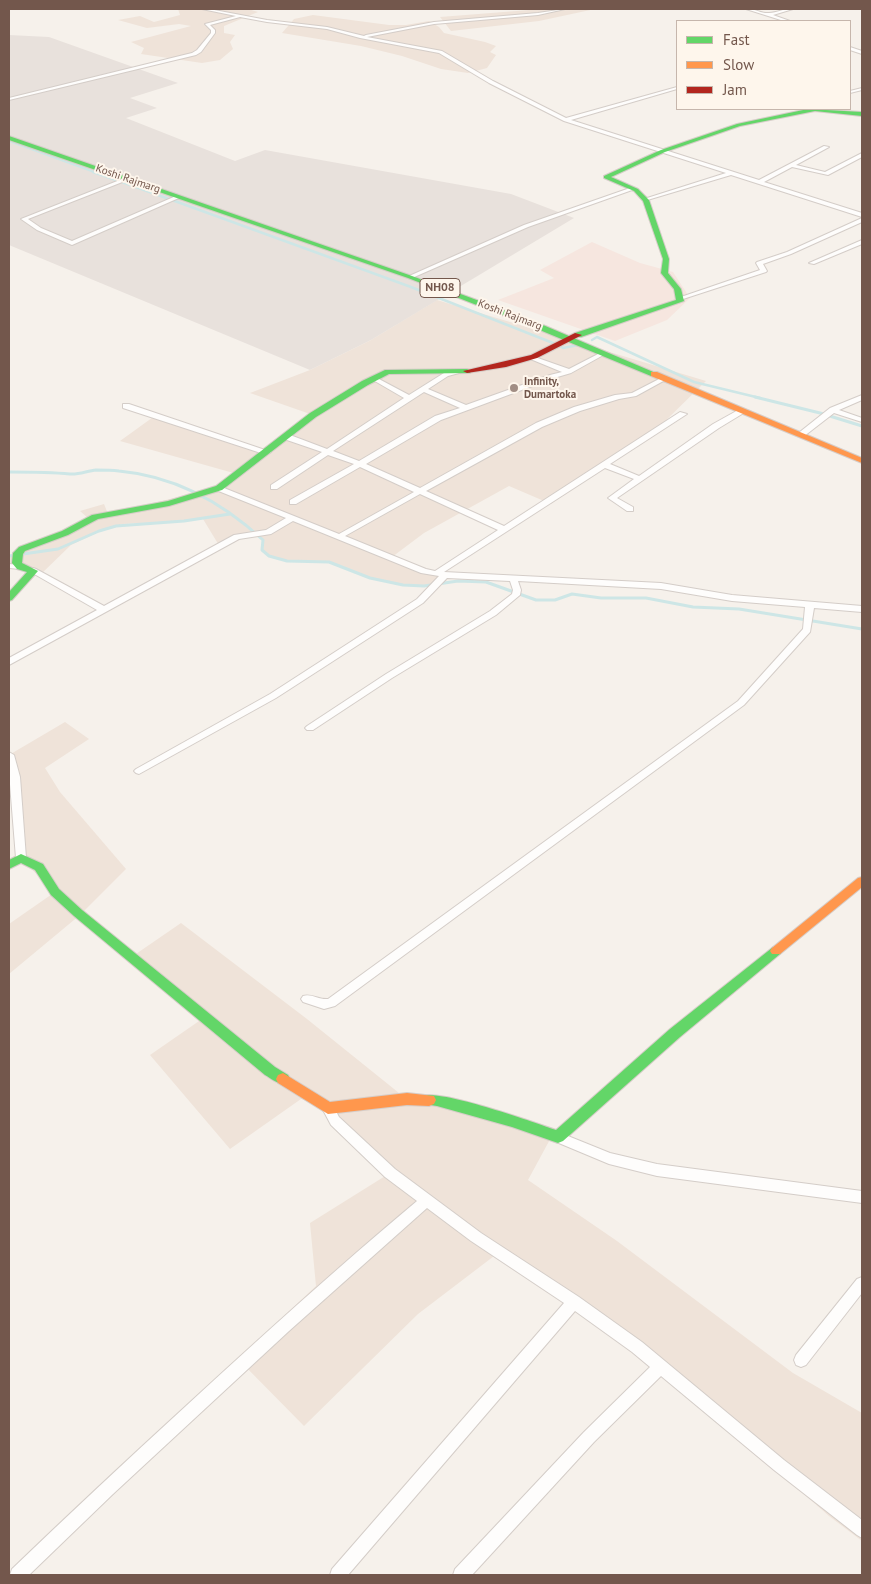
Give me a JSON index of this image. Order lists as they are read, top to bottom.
{
  "streets": {
    "street": ["Koshi Rajmarg", "NH08"]
  },
  "places": ["Infinity, Dumartoka"],
  "legend": ["Fast", "Slow", "Jam"]
}
